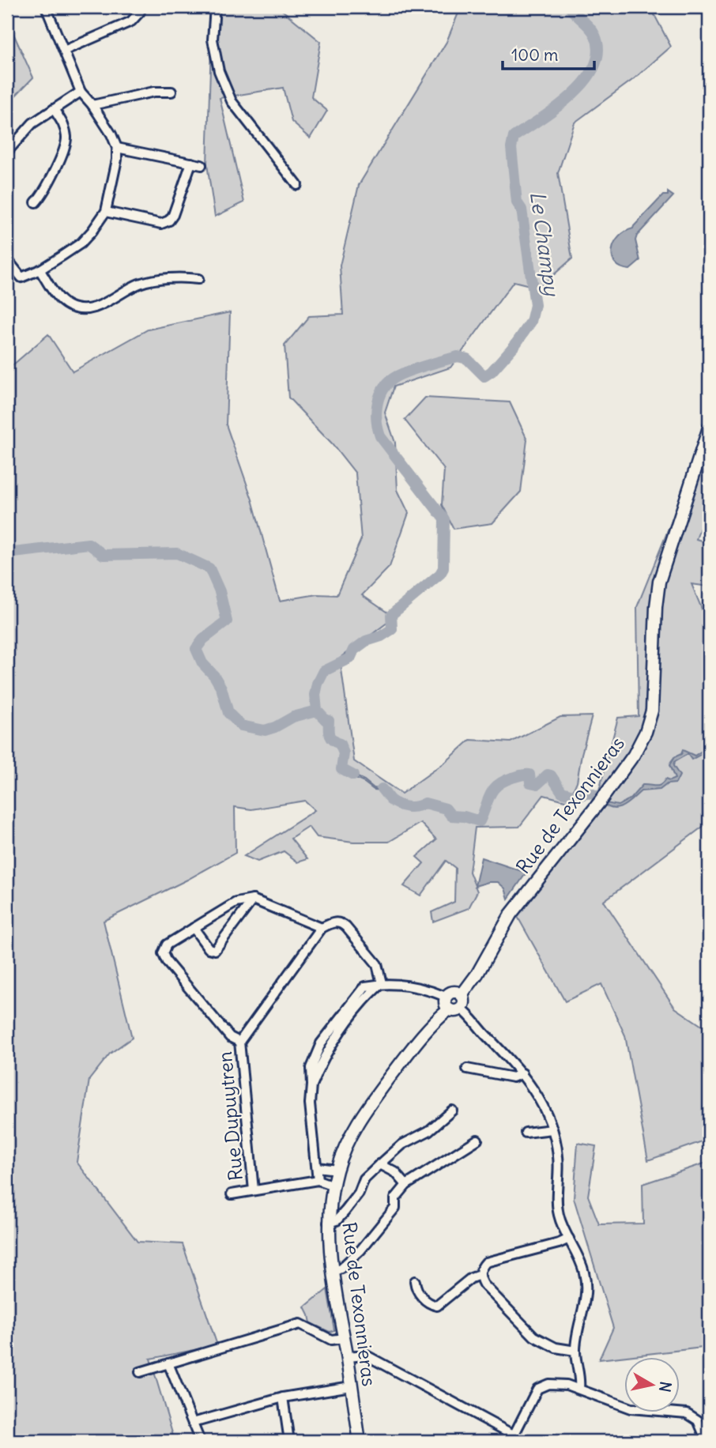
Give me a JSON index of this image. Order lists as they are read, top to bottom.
{
  "streets": {
    "main road": ["Rue de Texonnieras"],
    "street": ["Rue Dupuytren"]
  },
  "water": ["Le Champy"],
  "scale_bar": "100 m",
  "north": "right"
}
